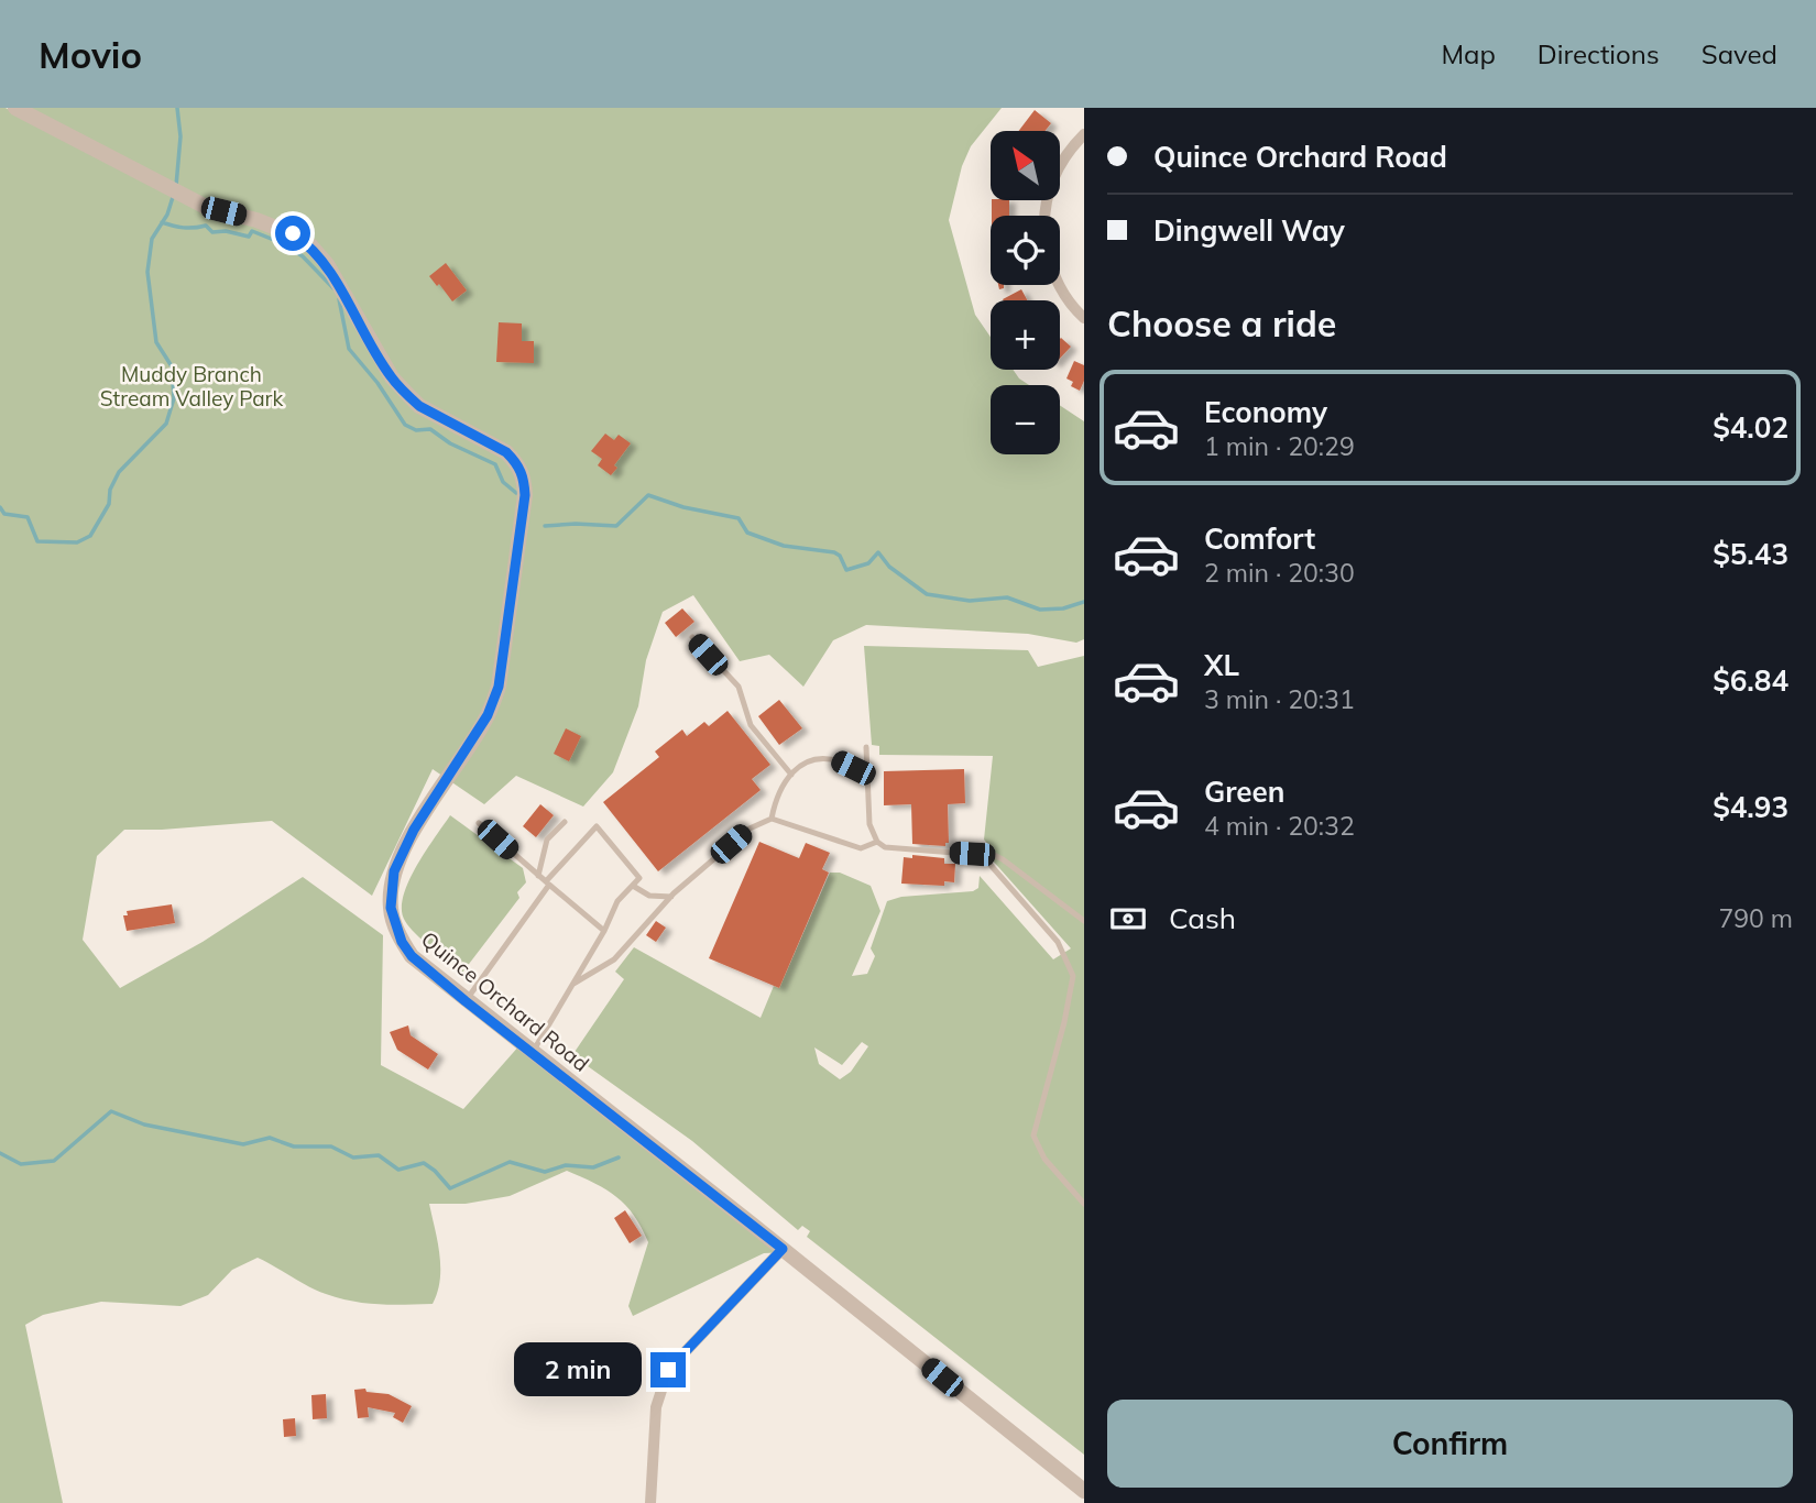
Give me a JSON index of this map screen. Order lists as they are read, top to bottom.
{
  "streets": {
    "street": ["Quince Orchard Road"]
  },
  "parks": ["Muddy Branch Stream Valley Park"],
  "north": "top left",
  "page": {
    "header": "Movio",
    "nav": ["Map", "Directions", "Saved"],
    "banner": ["Quince Orchard Road", "Dingwell Way"],
    "map_buttons": ["+", "−"],
    "heading": "Choose a ride",
    "list": [
      {
        "name": "Economy",
        "note": "1 min · 20:29",
        "value": "$4.02"
      },
      {
        "name": "Comfort",
        "note": "2 min · 20:30",
        "value": "$5.43"
      },
      {
        "name": "XL",
        "note": "3 min · 20:31",
        "value": "$6.84"
      },
      {
        "name": "Green",
        "note": "4 min · 20:32",
        "value": "$4.93"
      }
    ],
    "pay": ["Cash", "790 m"],
    "bubble": "2 min",
    "buttons": "Confirm"
  }
}
